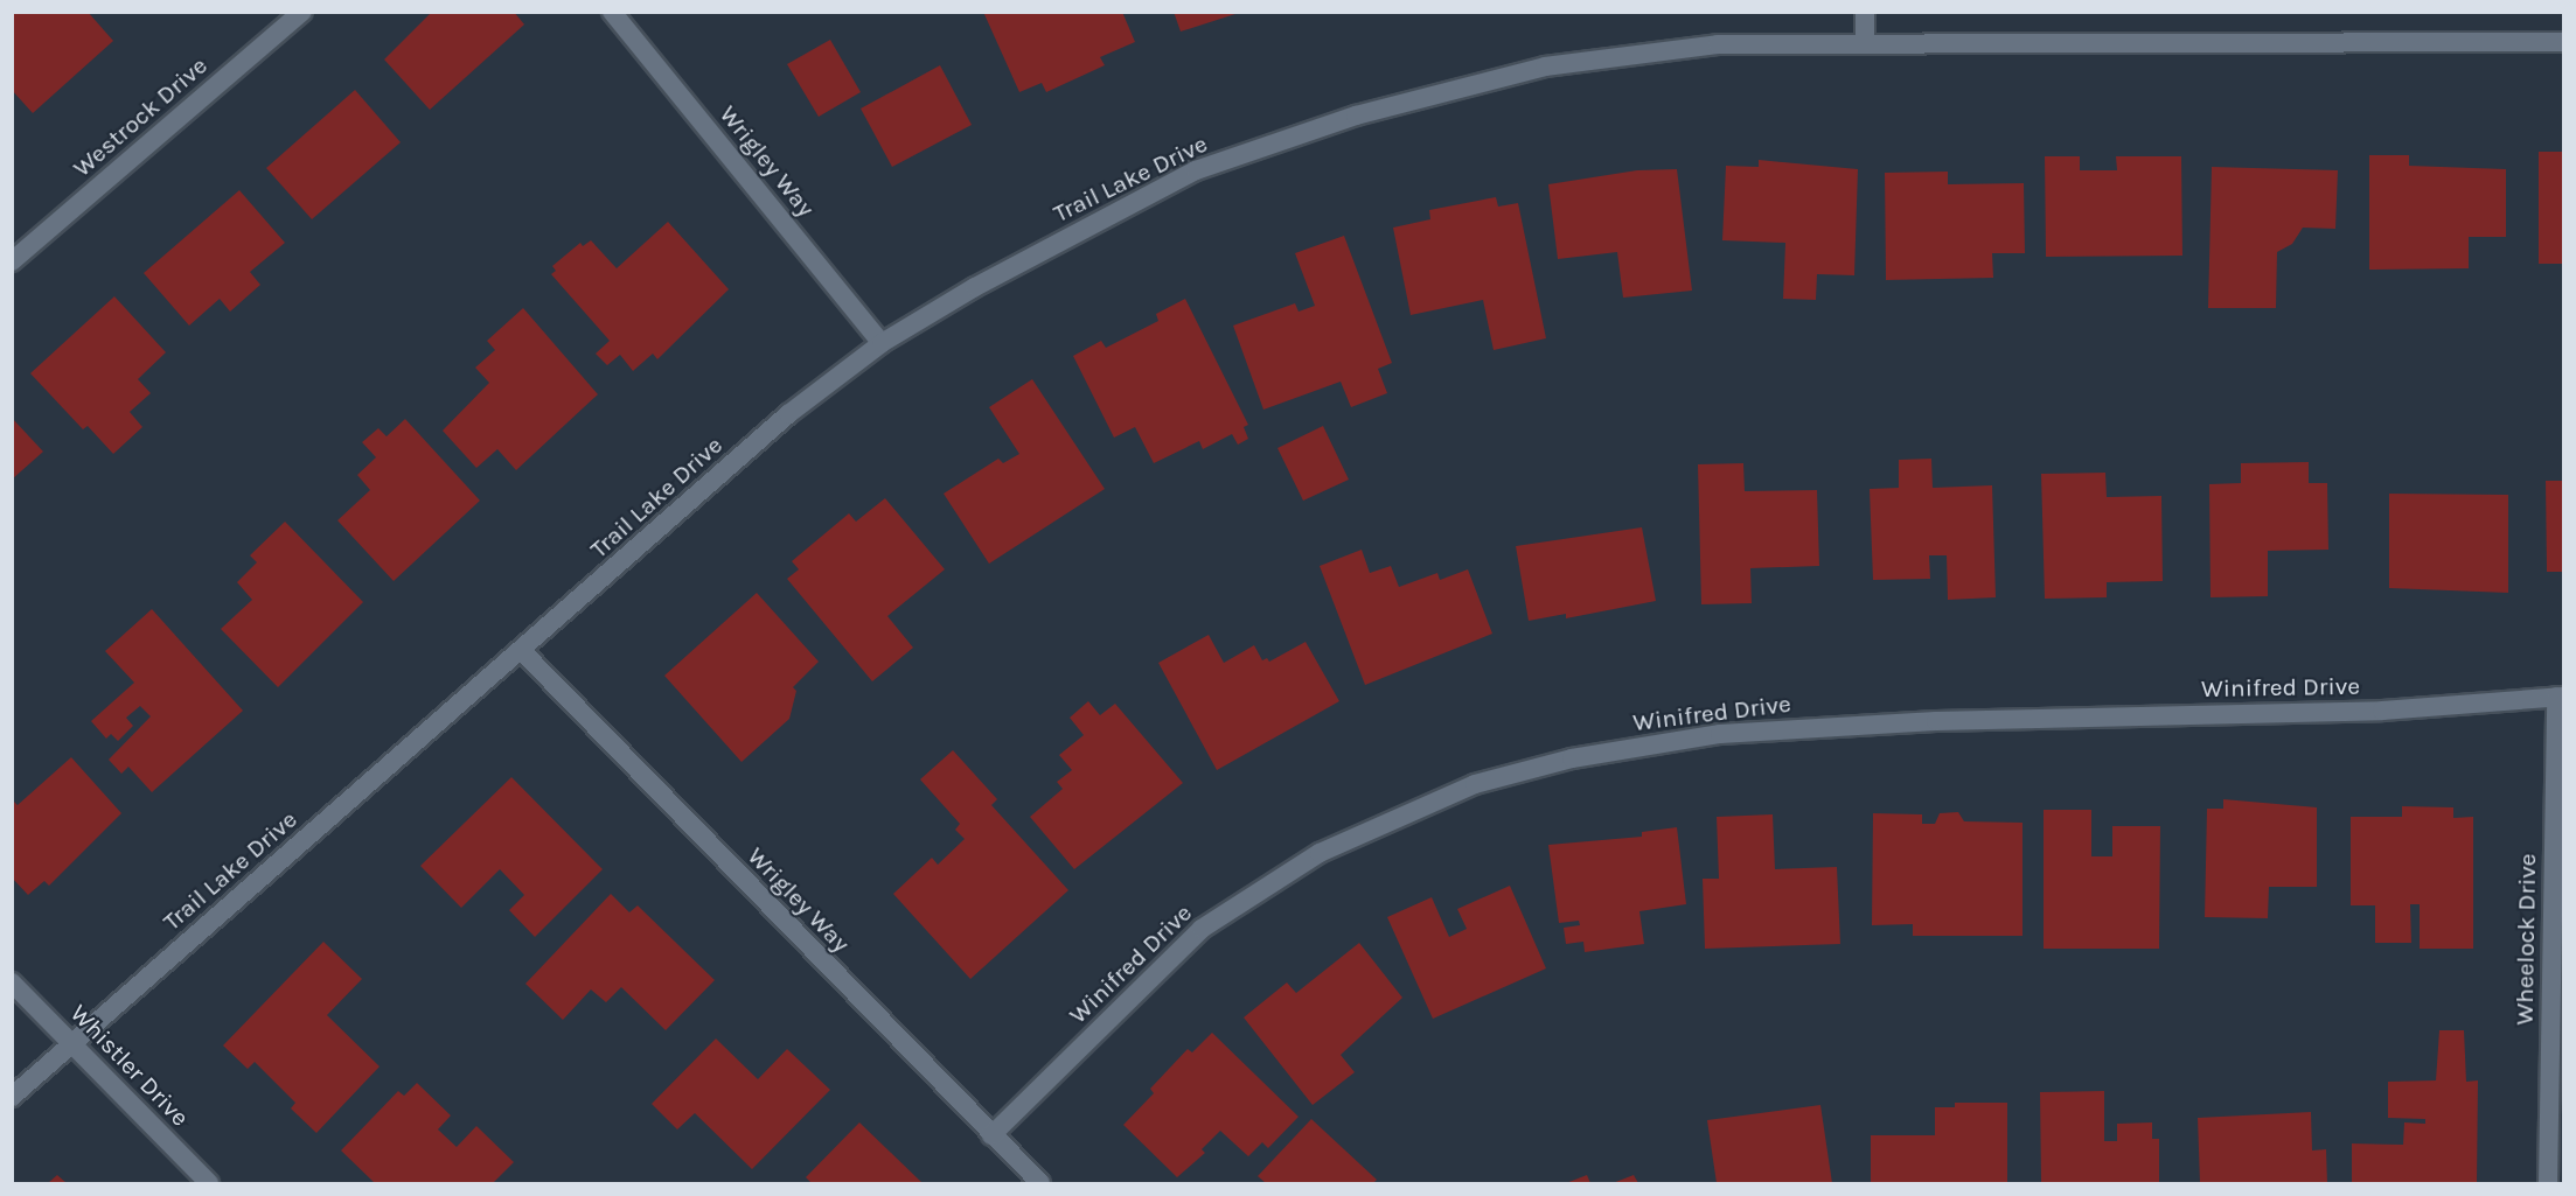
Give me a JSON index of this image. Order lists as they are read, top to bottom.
{
  "streets": {
    "street": [
      "Westrock Drive",
      "Wrigley Way",
      "Trail Lake Drive",
      "Winifred Drive",
      "Wheelock Drive",
      "Whistler Drive"
    ]
  },
  "crossings": [
    ["Wrigley Way", "Trail Lake Drive"],
    ["Wrigley Way", "Winifred Drive"],
    ["Trail Lake Drive", "Whistler Drive"],
    ["Winifred Drive", "Wheelock Drive"]
  ]
}
